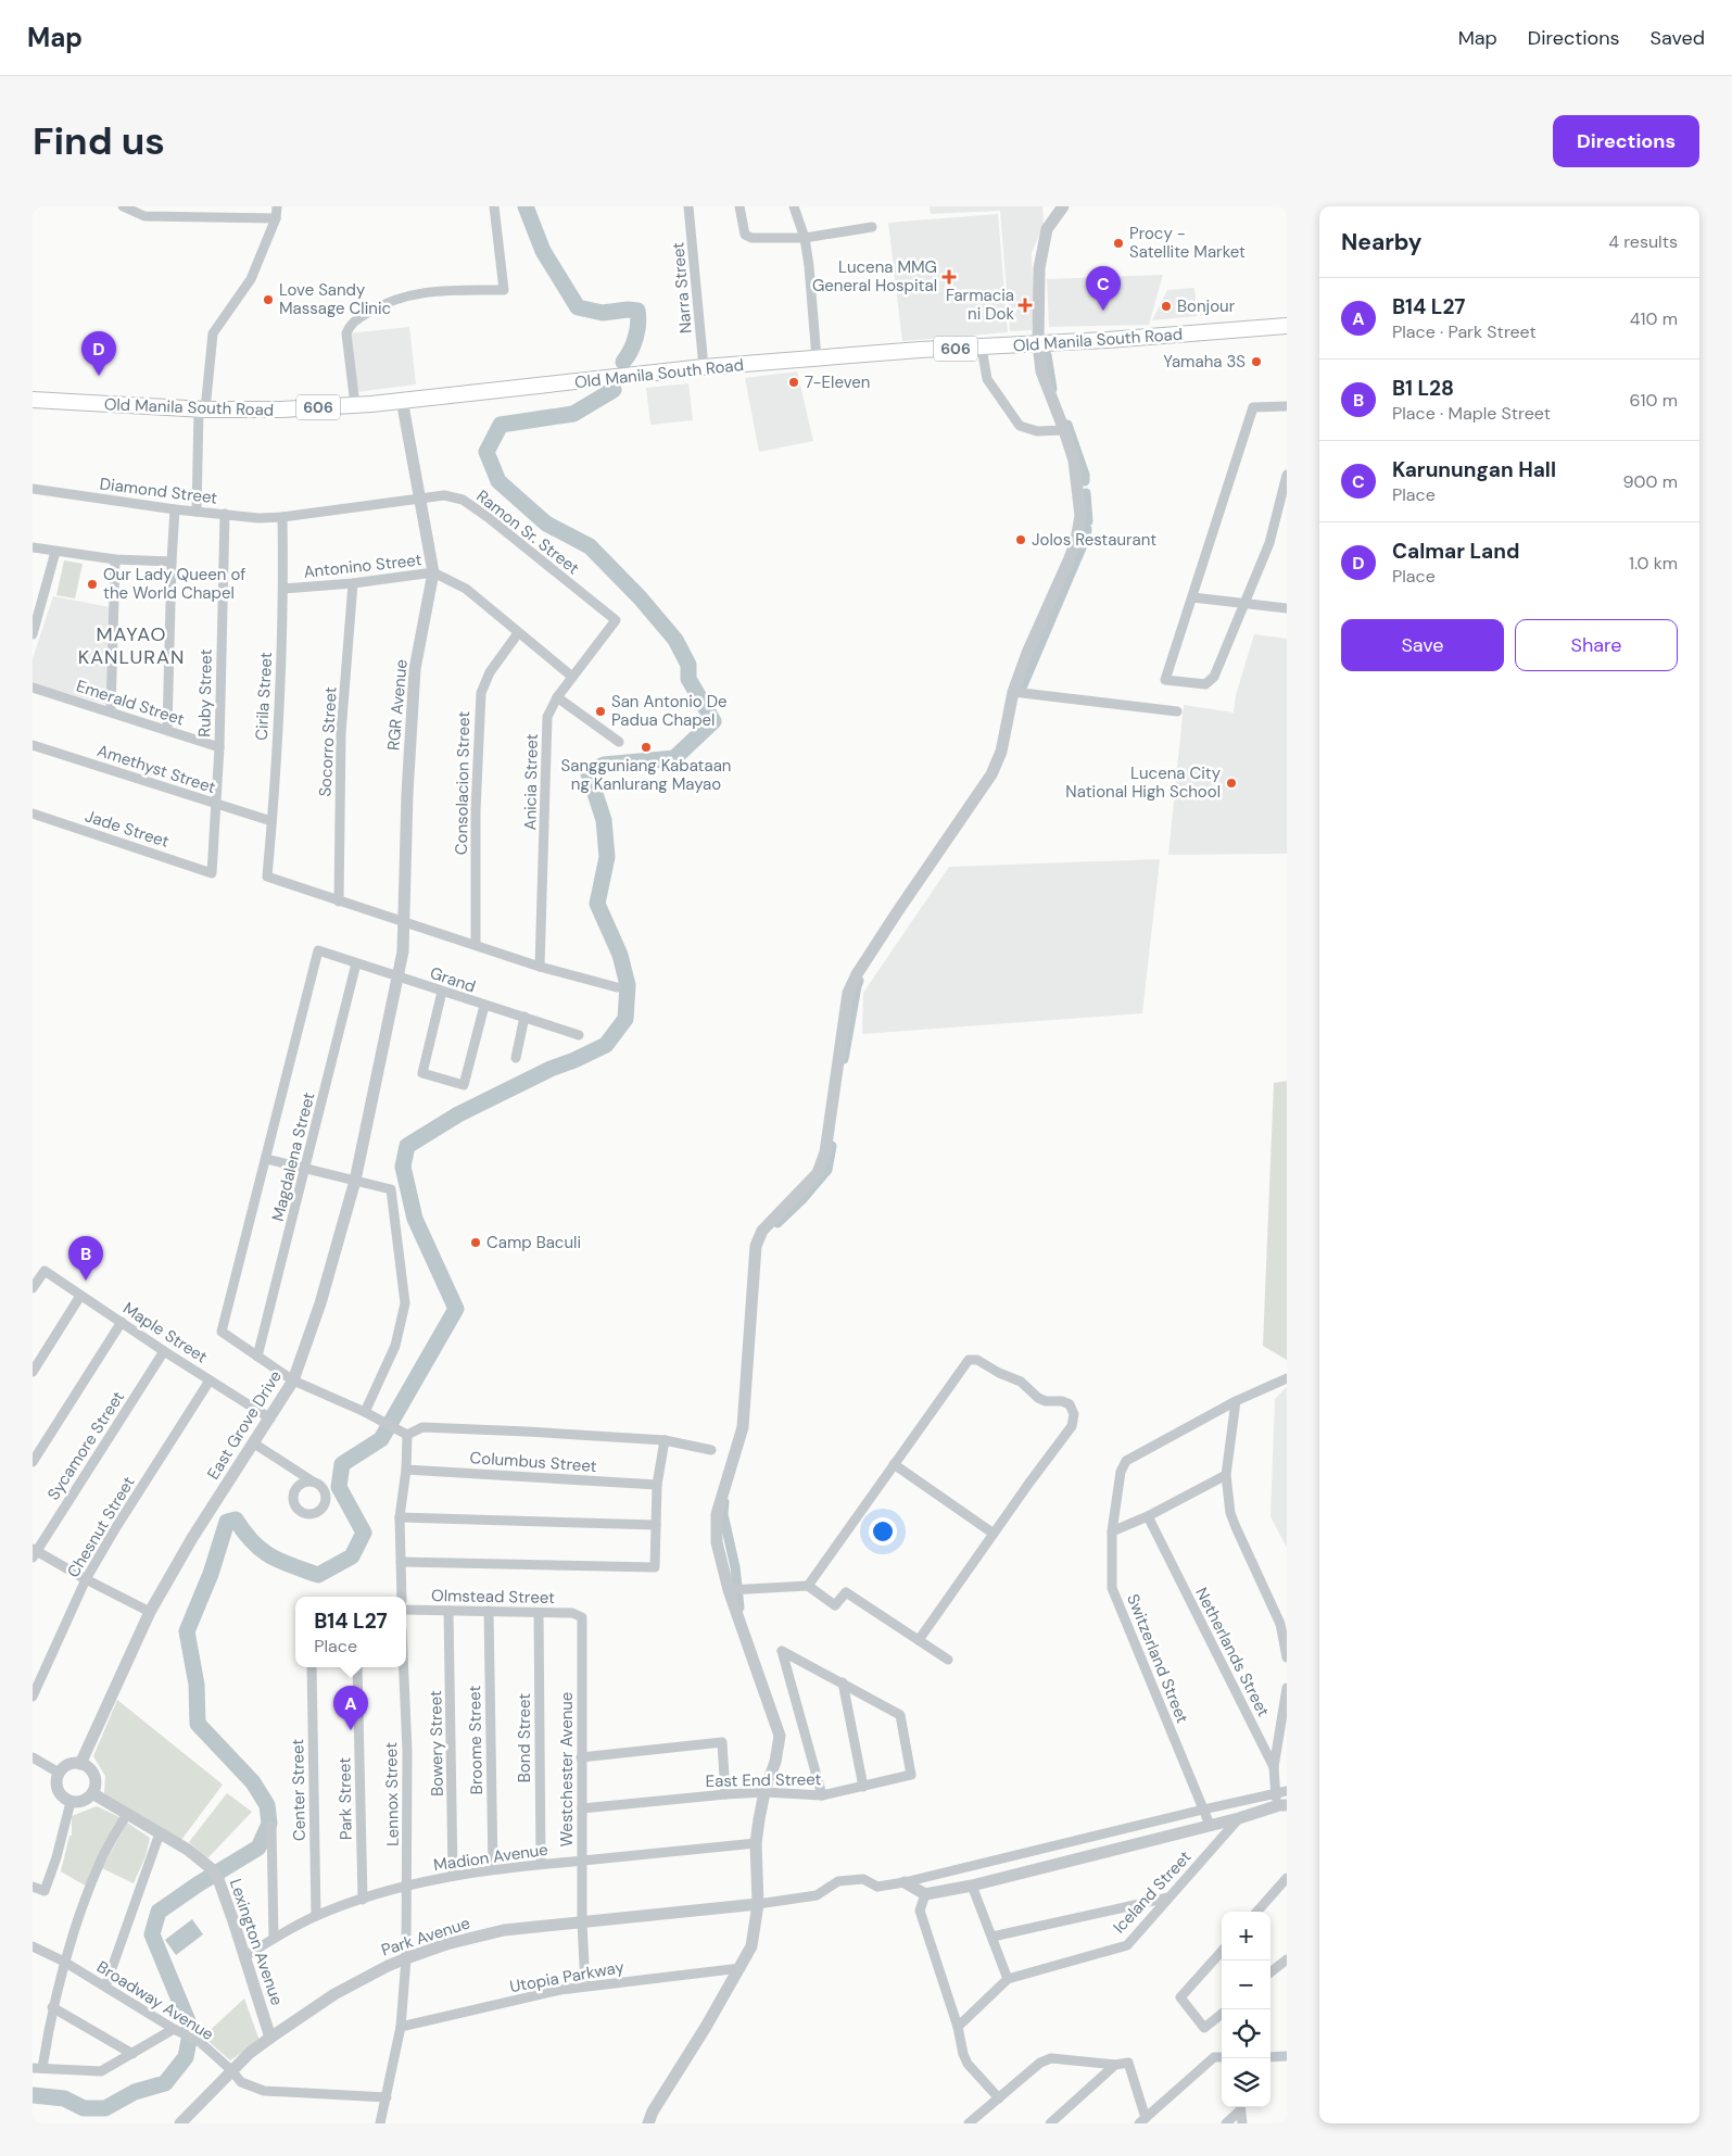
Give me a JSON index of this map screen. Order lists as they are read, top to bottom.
{
  "streets": {
    "main road": ["Old Manila South Road", "606"],
    "street": [
      "Narra Street",
      "Diamond Street",
      "Ramon Sr. Street",
      "Antonino Street",
      "Ruby Street",
      "Cirila Street",
      "Emerald Street",
      "RGR Avenue",
      "Socorro Street",
      "Amethyst Street",
      "Anicia Street",
      "Consolacion Street",
      "Jade Street",
      "Grand",
      "Magdalena Street",
      "Maple Street",
      "East Grove Drive",
      "Sycamore Street",
      "Columbus Street",
      "Chesnut Street",
      "Olmstead Street",
      "Netherlands Street",
      "Switzerland Street",
      "Bond Street",
      "Broome Street",
      "Bowery Street",
      "Westchester Avenue",
      "East End Street",
      "Center Street",
      "Lennox Street",
      "Park Street",
      "Madion Avenue",
      "Iceland Street",
      "Park Avenue",
      "Lexington Avenue",
      "Utopia Parkway",
      "Broadway Avenue"
    ]
  },
  "crossings": [
    ["Narra Street", "Old Manila South Road"],
    ["Old Manila South Road", "RGR Avenue"],
    ["Diamond Street", "Ramon Sr. Street"],
    ["Diamond Street", "Ruby Street"],
    ["Diamond Street", "Cirila Street"],
    ["Ramon Sr. Street", "Cirila Street"],
    ["Ramon Sr. Street", "RGR Avenue"],
    ["Ramon Sr. Street", "Anicia Street"],
    ["Antonino Street", "Cirila Street"],
    ["Antonino Street", "RGR Avenue"],
    ["Antonino Street", "Socorro Street"],
    ["Antonino Street", "Anicia Street"],
    ["Antonino Street", "Consolacion Street"],
    ["Ruby Street", "Emerald Street"],
    ["Ruby Street", "Amethyst Street"],
    ["Ruby Street", "Jade Street"],
    ["Cirila Street", "Socorro Street"],
    ["Cirila Street", "Amethyst Street"],
    ["RGR Avenue", "East Grove Drive"],
    ["Grand", "Magdalena Street"],
    ["Grand", "East Grove Drive"],
    ["Maple Street", "East Grove Drive"],
    ["Maple Street", "Sycamore Street"],
    ["Maple Street", "Chesnut Street"],
    ["East Grove Drive", "Lexington Avenue"],
    ["Olmstead Street", "Bond Street"],
    ["Olmstead Street", "Broome Street"],
    ["Olmstead Street", "Bowery Street"],
    ["Olmstead Street", "Westchester Avenue"],
    ["Bond Street", "Madion Avenue"],
    ["Broome Street", "Madion Avenue"],
    ["Bowery Street", "Madion Avenue"],
    ["Westchester Avenue", "East End Street"],
    ["Westchester Avenue", "Madion Avenue"],
    ["Westchester Avenue", "Park Avenue"],
    ["Westchester Avenue", "Utopia Parkway"],
    ["Center Street", "Madion Avenue"],
    ["Lennox Street", "Madion Avenue"],
    ["Lennox Street", "Park Avenue"],
    ["Lennox Street", "Utopia Parkway"],
    ["Lennox Street", "Broadway Avenue"],
    ["Park Street", "Madion Avenue"],
    ["Madion Avenue", "Lexington Avenue"],
    ["Park Avenue", "Lexington Avenue"],
    ["Park Avenue", "Broadway Avenue"]
  ],
  "districts": ["MAYAO KANLURAN"],
  "places": {
    "other": [
      "Procy - Satellite Market",
      "Love Sandy Massage Clinic",
      "Bonjour",
      "Yamaha 3S",
      "7-Eleven",
      "Jolos Restaurant",
      "Our Lady Queen of the World Chapel",
      "San Antonio De Padua Chapel",
      "Sangguniang Kabataan ng Kanlurang Mayao",
      "Lucena City National High School",
      "Camp Baculi"
    ],
    "health": ["Lucena MMG General Hospital", "Farmacia ni Dok"]
  },
  "page": {
    "header": "Map",
    "nav": ["Map", "Directions", "Saved"],
    "buttons": [
      "Directions",
      ["Save", "Share"]
    ],
    "title": "Find us",
    "heading": ["Nearby", "4 results"],
    "pins": [
      "C",
      "D",
      "B",
      "A"
    ],
    "list": [
      {
        "mark": "A",
        "name": "B14 L27",
        "note": "Place · Park Street",
        "value": "410 m"
      },
      {
        "mark": "B",
        "name": "B1 L28",
        "note": "Place · Maple Street",
        "value": "610 m"
      },
      {
        "mark": "C",
        "name": "Karunungan Hall",
        "note": "Place",
        "value": "900 m"
      },
      {
        "mark": "D",
        "name": "Calmar Land",
        "note": "Place",
        "value": "1.0 km"
      }
    ],
    "popup": ["B14 L27", "Place"],
    "map_buttons": ["+", "−"]
  }
}
